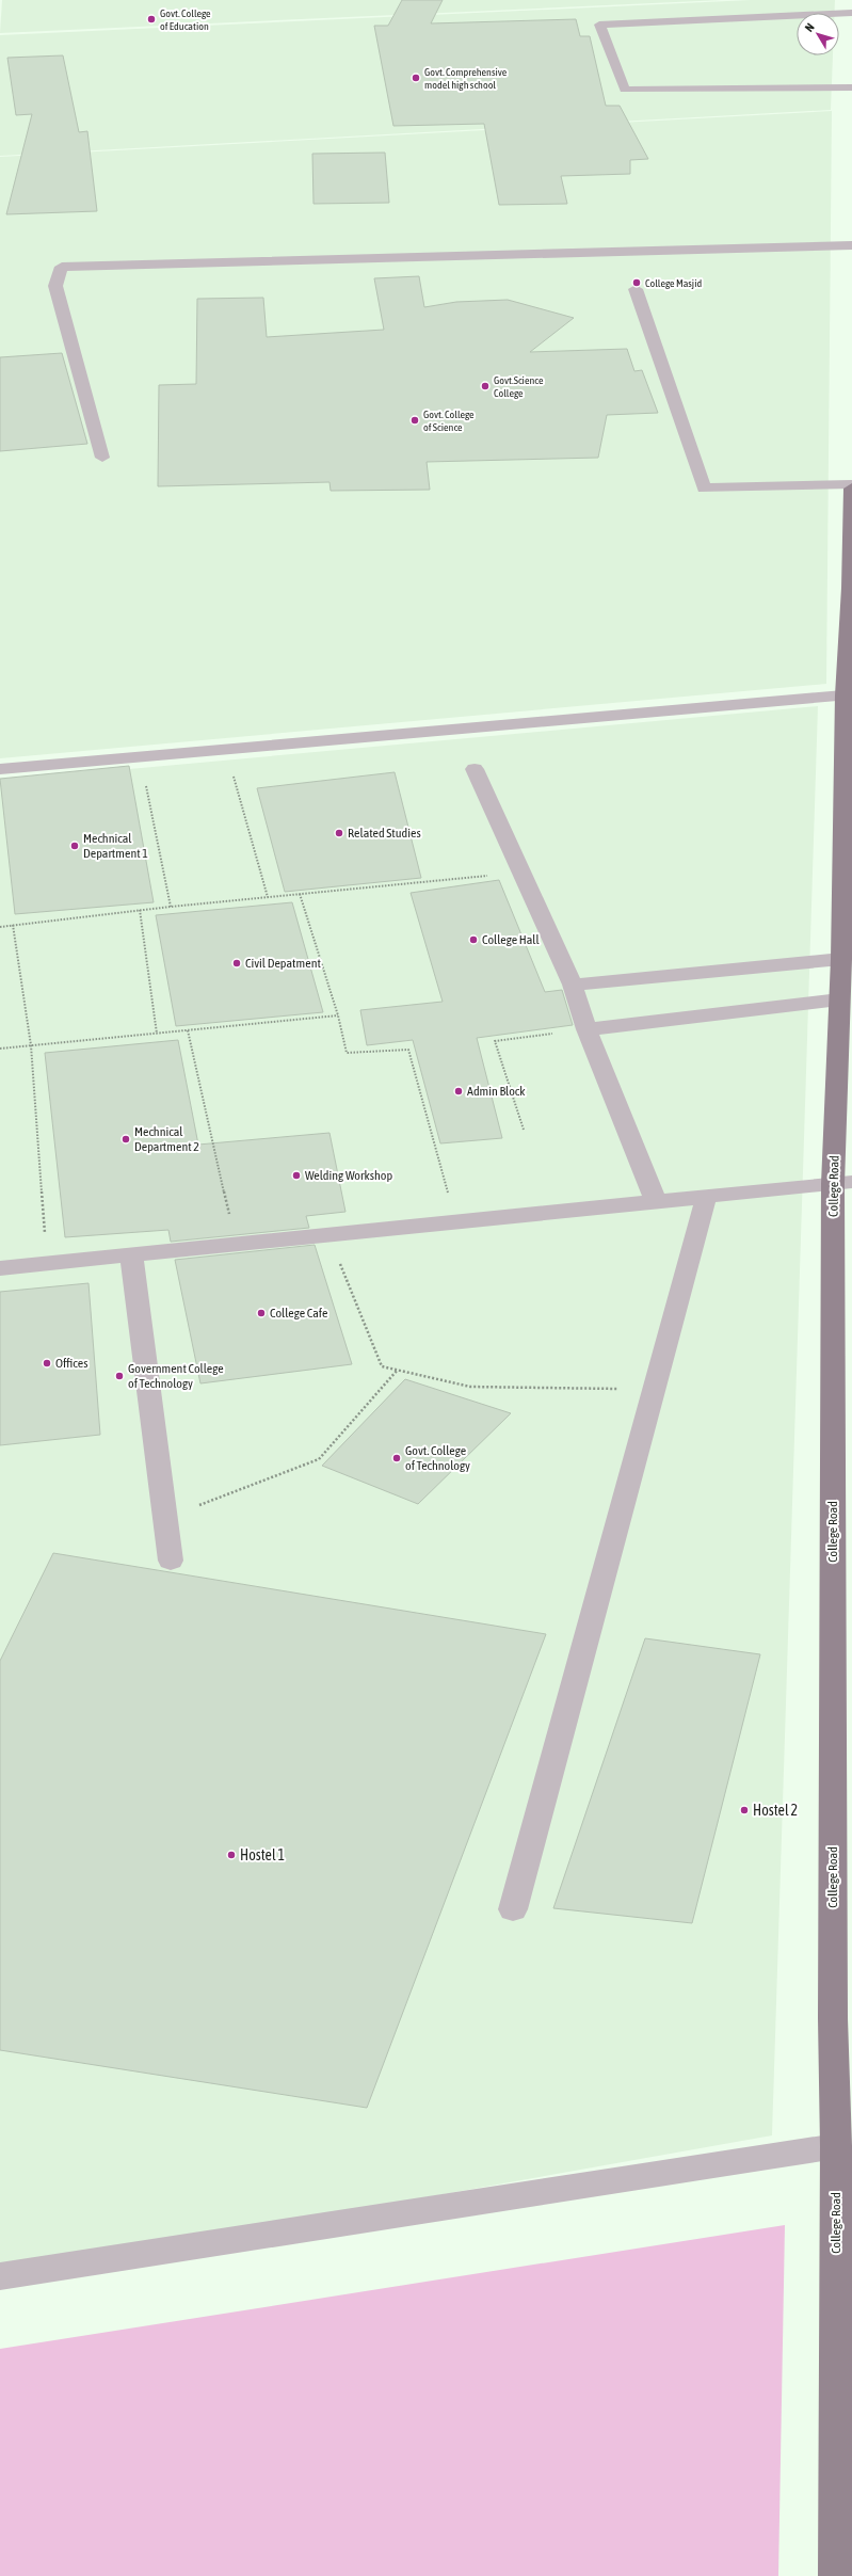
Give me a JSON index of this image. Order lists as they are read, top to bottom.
{
  "streets": {
    "main road": ["College Road"]
  },
  "places": [
    "Govt. College of Education",
    "Govt. Comprehensive model high school",
    "College Masjid",
    "Govt.Science College",
    "Govt. College of Science",
    "Related Studies",
    "Mechnical Department 1",
    "College Hall",
    "Civil Depatment",
    "Admin Block",
    "Mechnical Department 2",
    "Welding Workshop",
    "College Cafe",
    "Offices",
    "Government College of Technology",
    "Govt. College of Technology",
    "Hostel 2",
    "Hostel 1"
  ],
  "north": "top left"
}
